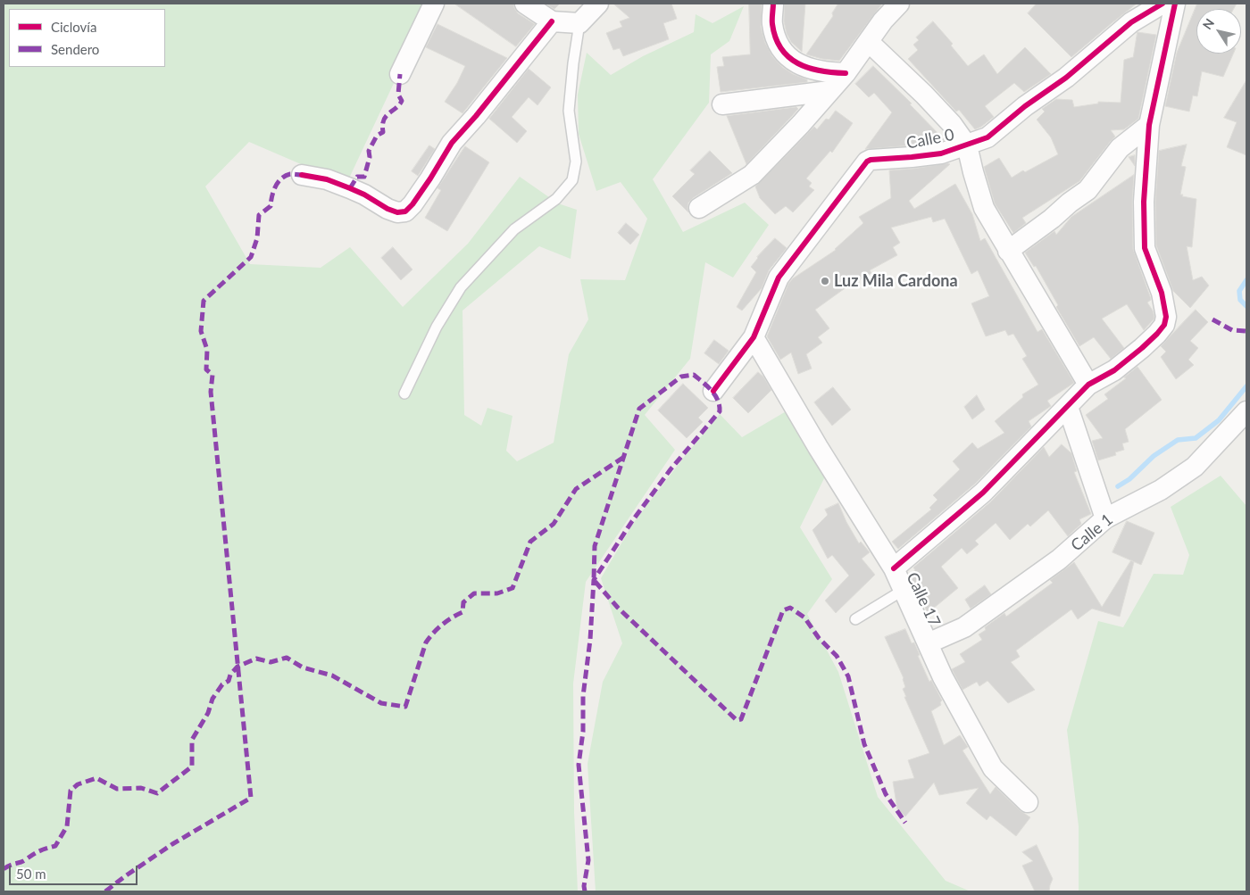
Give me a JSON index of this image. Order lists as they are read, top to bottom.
{
  "streets": {
    "street": ["Calle 0", "Calle 1", "Calle 17"]
  },
  "crossings": [
    ["Calle 0", "Calle 17"],
    ["Calle 1", "Calle 17"]
  ],
  "places": ["Luz Mila Cardona"],
  "legend": ["Ciclovía", "Sendero"],
  "scale_bar": "50 m",
  "north": "top left"
}
